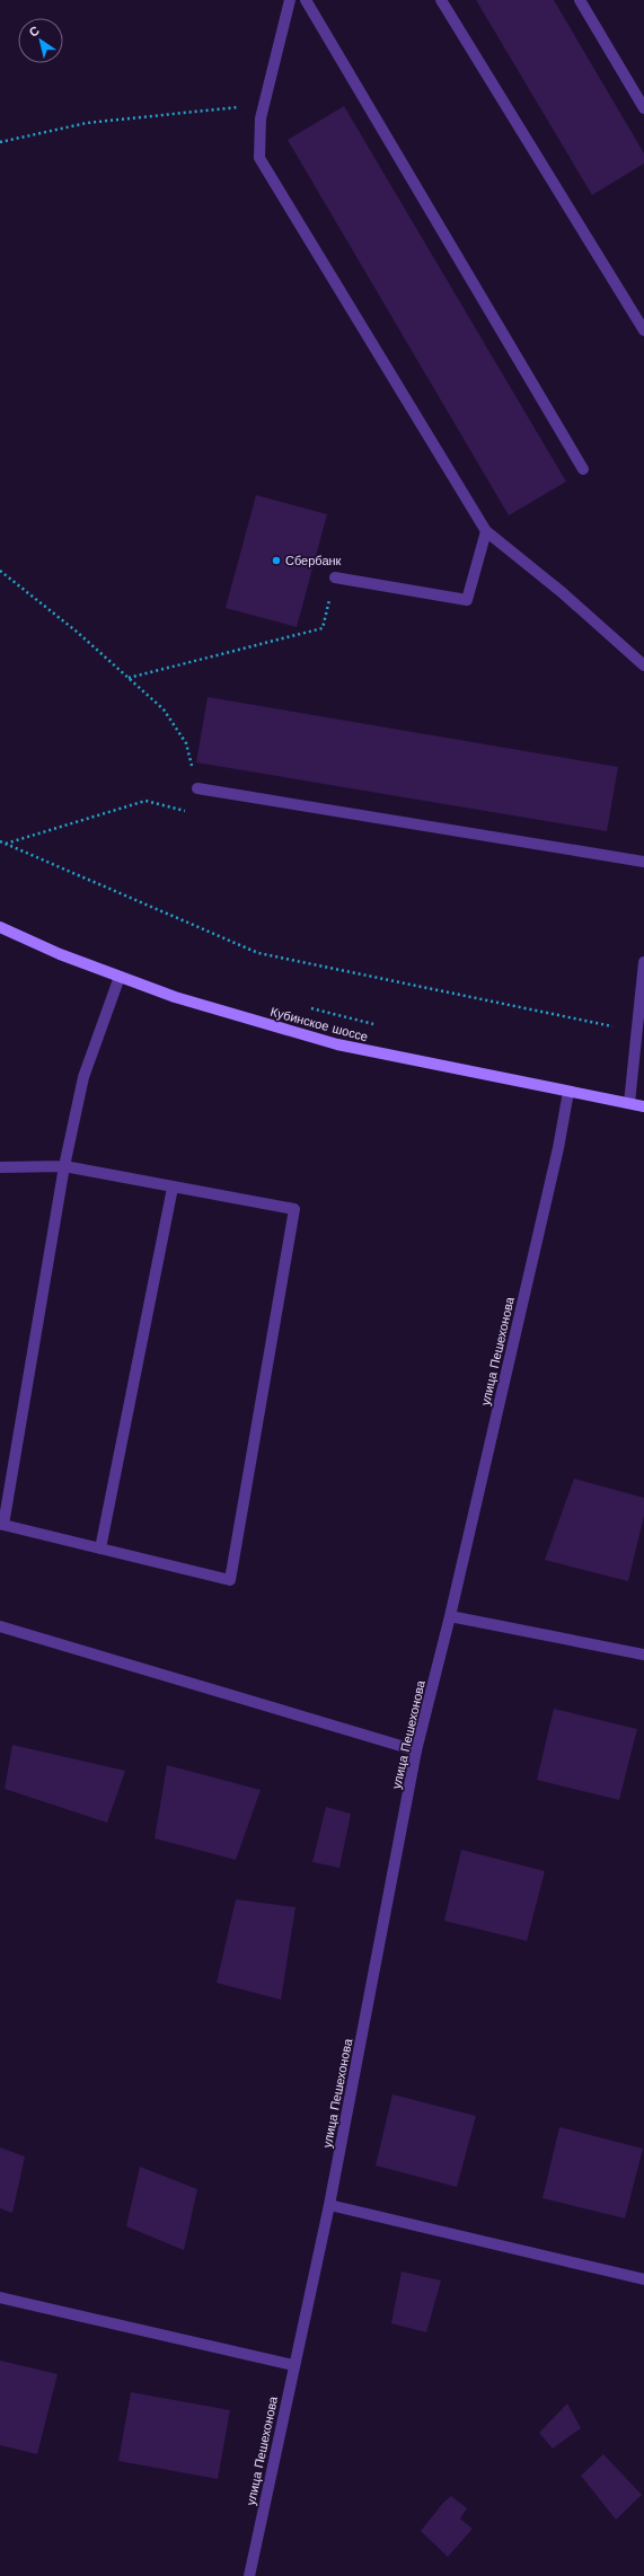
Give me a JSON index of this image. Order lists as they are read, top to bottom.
{
  "streets": {
    "main road": ["Кубинское шоссе"],
    "street": ["улица Пешехонова"]
  },
  "crossings": [
    ["Кубинское шоссе", "улица Пешехонова"]
  ],
  "places": ["Сбербанк"],
  "north": "top left"
}
